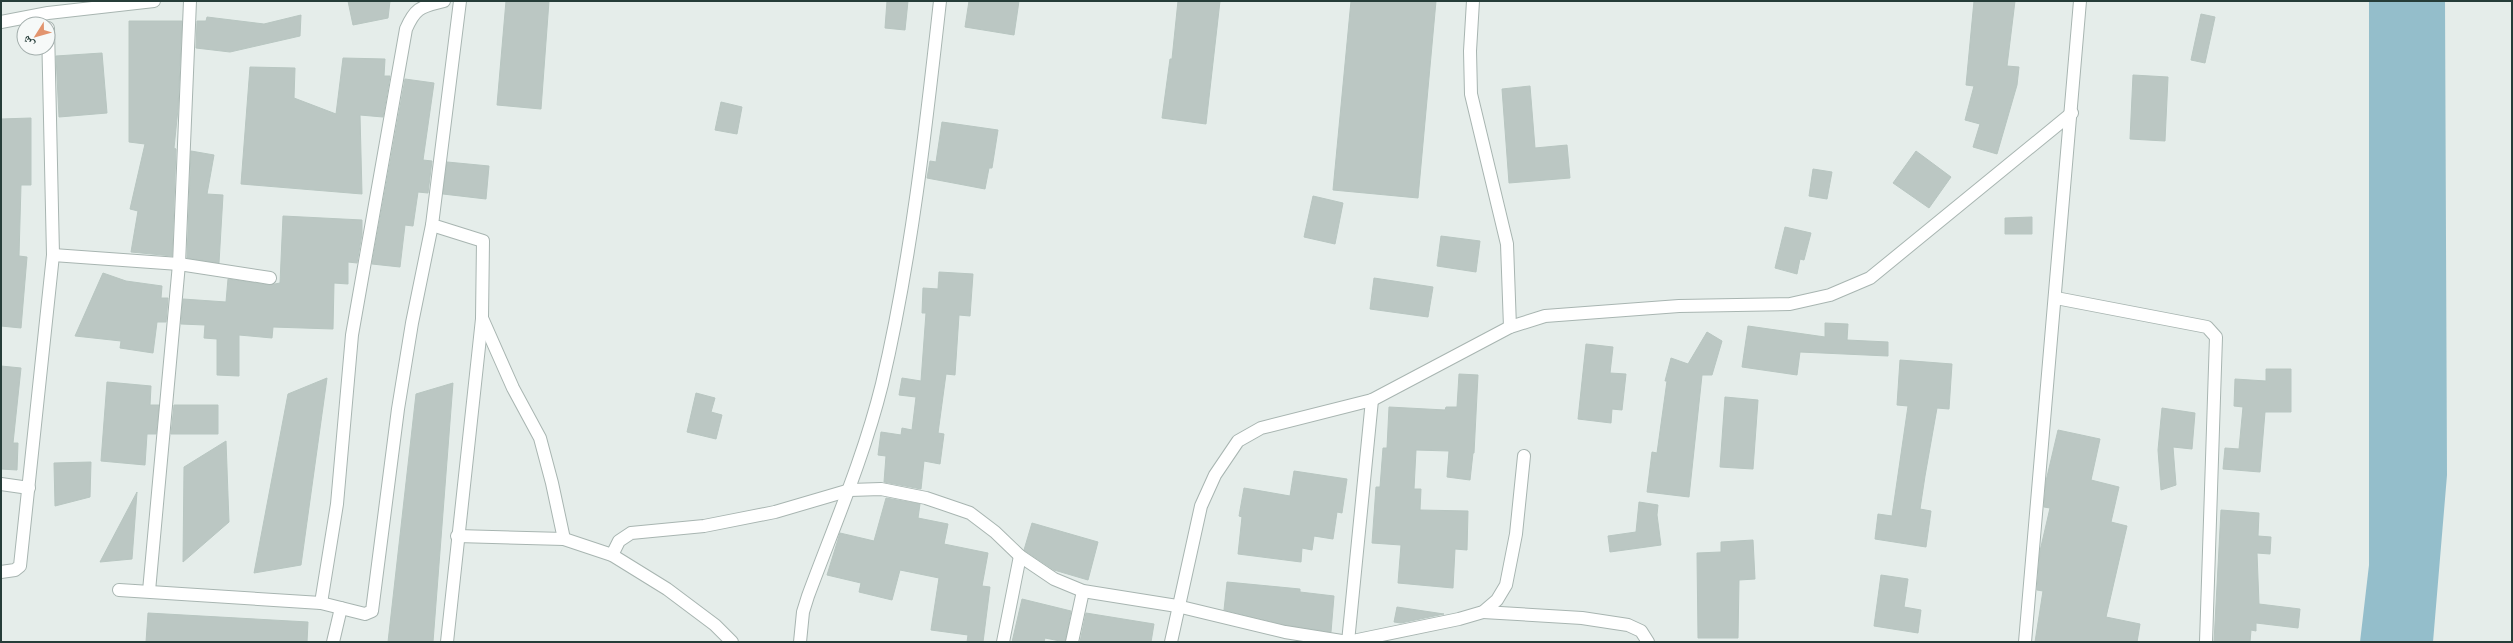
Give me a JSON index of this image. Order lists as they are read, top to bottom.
{
  "north": "bottom left"
}
